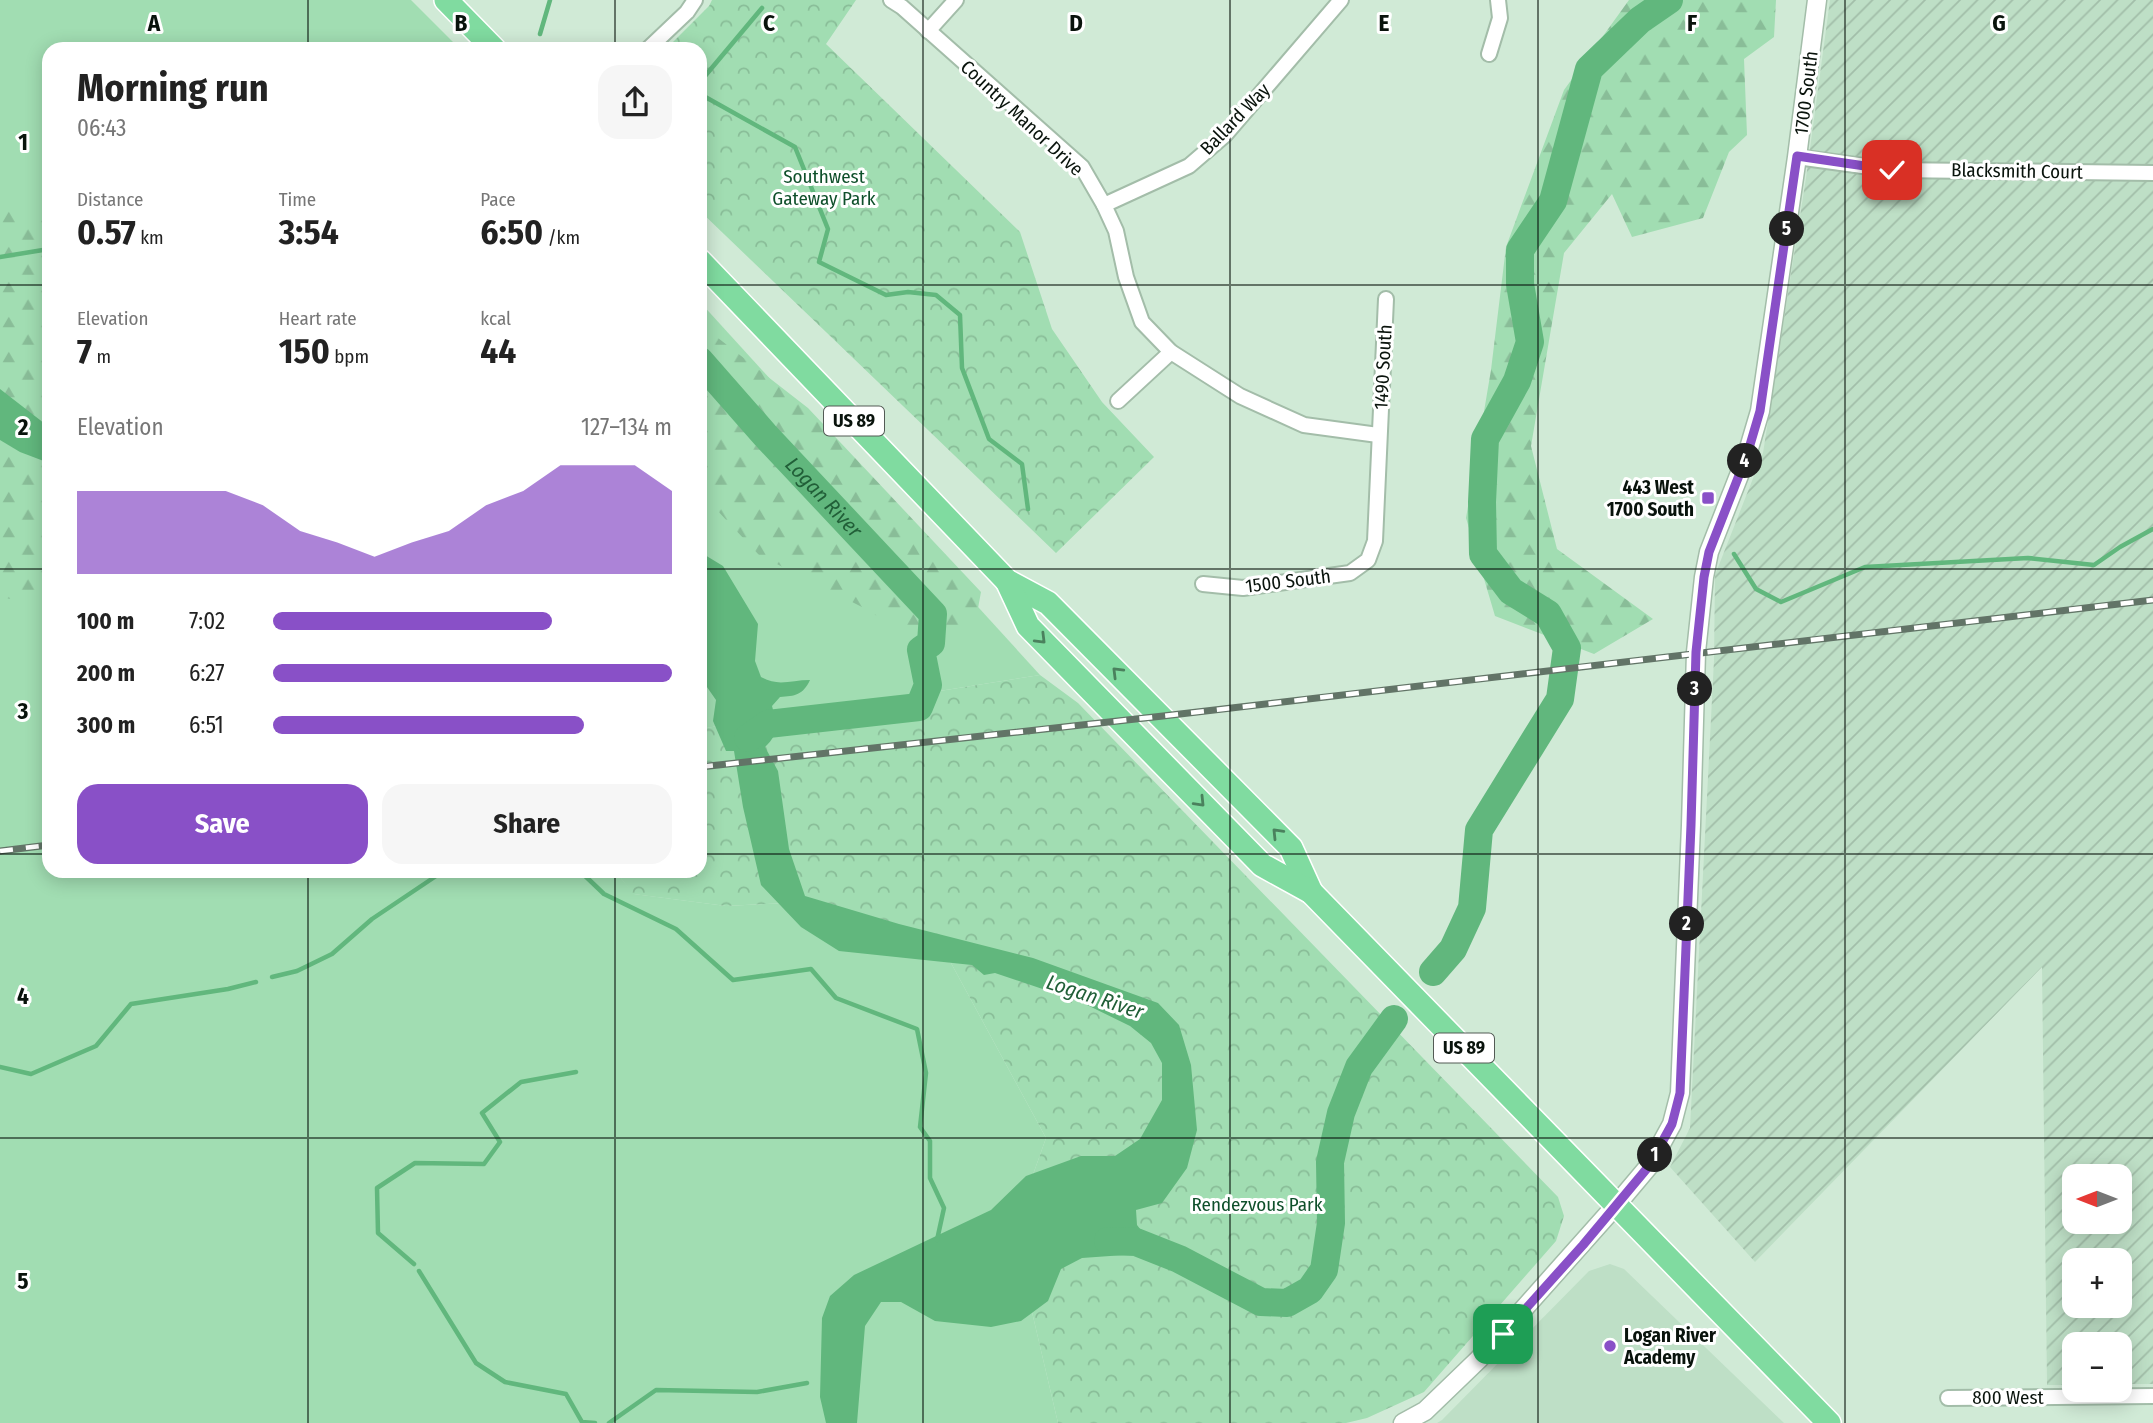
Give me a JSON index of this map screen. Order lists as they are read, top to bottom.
{
  "streets": {
    "highway": ["US 89"],
    "street": [
      "1700 South",
      "Country Manor Drive",
      "Ballard Way",
      "Blacksmith Court",
      "1490 South",
      "1500 South",
      "800 West"
    ]
  },
  "crossings": [
    ["1700 South", "Blacksmith Court"],
    ["1700 South", "US 89"],
    ["Country Manor Drive", "Ballard Way"],
    ["Country Manor Drive", "1490 South"],
    ["Country Manor Drive", "1500 South"],
    ["1490 South", "1500 South"]
  ],
  "water": ["Logan River"],
  "parks": ["Southwest Gateway Park", "Rendezvous Park"],
  "places": {
    "transit": ["443 West 1700 South"],
    "other": ["Logan River Academy"]
  },
  "north": "left",
  "page": {
    "heading": ["Morning run", "06:43"],
    "stats": [
      ["Distance", "0.57 km"],
      ["Time", "3:54"],
      ["Pace", "6:50 /km"],
      ["Elevation", "7 m"],
      ["Heart rate", "150 bpm"],
      ["kcal", "44"]
    ],
    "pins": [
      "5",
      "4",
      "3",
      "2",
      "1"
    ],
    "chart": ["Elevation", "127–134 m"],
    "list": [
      {
        "name": "100 m",
        "note": "7:02"
      },
      {
        "name": "200 m",
        "note": "6:27"
      },
      {
        "name": "300 m",
        "note": "6:51"
      }
    ],
    "buttons": ["Save", "Share"],
    "map_buttons": ["+", "−"]
  },
  "grid": {
    "columns": [
      "A",
      "B",
      "C",
      "D",
      "E",
      "F",
      "G"
    ],
    "rows": [
      "1",
      "2",
      "3",
      "4",
      "5"
    ]
  }
}
